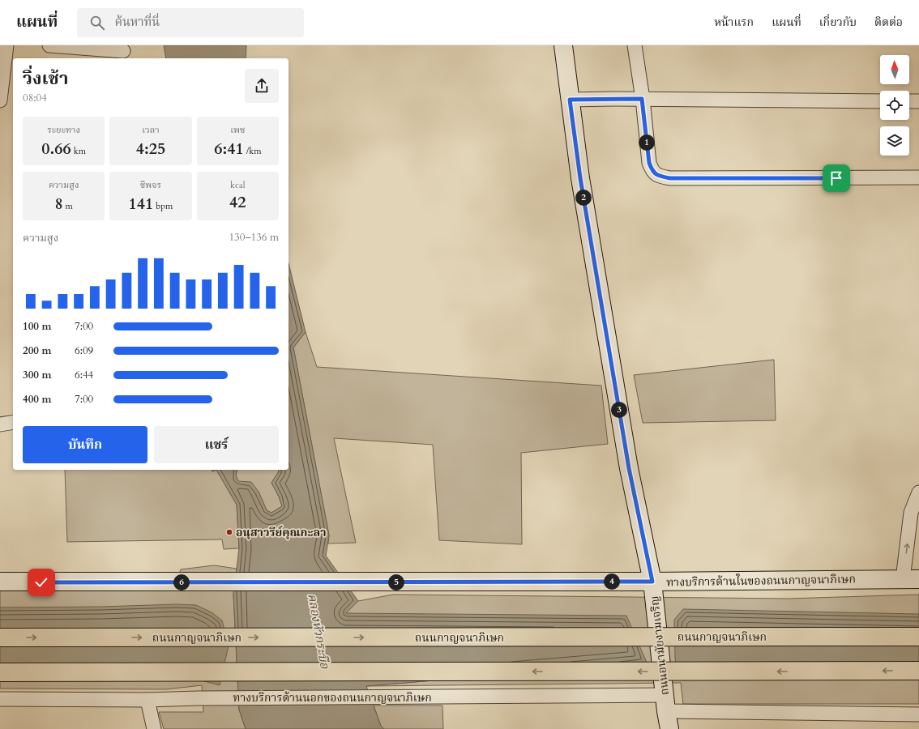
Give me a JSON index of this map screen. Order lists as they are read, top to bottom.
{
  "streets": {
    "highway": ["ถนนกาญจนาภิเษก"],
    "main road": ["ทางบริการด้านในของถนนกาญจนาภิเษก", "ถนนอนามัยงามเจริญ"],
    "street": ["ทางบริการด้านนอกของถนนกาญจนาภิเษก"]
  },
  "crossings": [
    ["ทางบริการด้านในของถนนกาญจนาภิเษก", "ถนนอนามัยงามเจริญ"],
    ["ถนนอนามัยงามเจริญ", "ทางบริการด้านนอกของถนนกาญจนาภิเษก"]
  ],
  "water": ["คลองหัวกระบือ"],
  "places": ["อนุสาวรีย์คุณกะลา"],
  "north": "top",
  "page": {
    "header": "แผนที่",
    "search": "ค้นหาที่นี่",
    "nav": [
      "หน้าแรก",
      "แผนที่",
      "เกี่ยวกับ",
      "ติดต่อ"
    ],
    "heading": ["วิ่งเช้า", "08:04"],
    "stats": [
      ["ระยะทาง", "0.66 km"],
      ["เวลา", "4:25"],
      ["เพซ", "6:41 /km"],
      ["ความสูง", "8 m"],
      ["ชีพจร", "141 bpm"],
      ["kcal", "42"]
    ],
    "pins": [
      "1",
      "2",
      "3",
      "4",
      "5",
      "6"
    ],
    "chart": ["ความสูง", "130–136 m"],
    "list": [
      {
        "name": "100 m",
        "note": "7:00"
      },
      {
        "name": "200 m",
        "note": "6:09"
      },
      {
        "name": "300 m",
        "note": "6:44"
      },
      {
        "name": "400 m",
        "note": "7:00"
      }
    ],
    "buttons": ["บันทึก", "แชร์"]
  }
}
